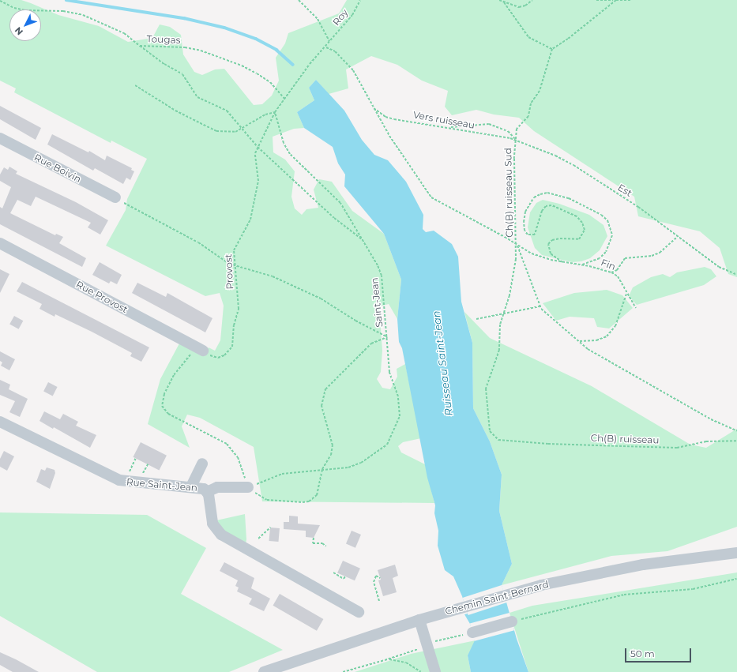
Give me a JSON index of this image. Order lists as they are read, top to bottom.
{
  "streets": {
    "street": [
      "Rue Boivin",
      "Rue Provost",
      "Rue Saint-Jean",
      "Chemin Saint-Bernard"
    ],
    "path": [
      "Roy",
      "Tougas",
      "Vers ruisseau",
      "Est",
      "Ch(B) ruisseau Sud",
      "Fin",
      "Provost",
      "Saint-Jean",
      "Ch(B) ruisseau"
    ]
  },
  "crossings": [
    ["Vers ruisseau", "Est"],
    ["Vers ruisseau", "Ch(B) ruisseau Sud"],
    ["Vers ruisseau", "Fin"],
    ["Est", "Ch(B) ruisseau Sud"],
    ["Ch(B) ruisseau Sud", "Fin"],
    ["Ch(B) ruisseau Sud", "Ch(B) ruisseau"],
    ["Fin", "Ch(B) ruisseau"],
    ["Provost", "Rue Provost"],
    ["Provost", "Saint-Jean"]
  ],
  "water": ["Ruisseau Saint-Jean"],
  "scale_bar": "50 m",
  "north": "bottom left"
}
